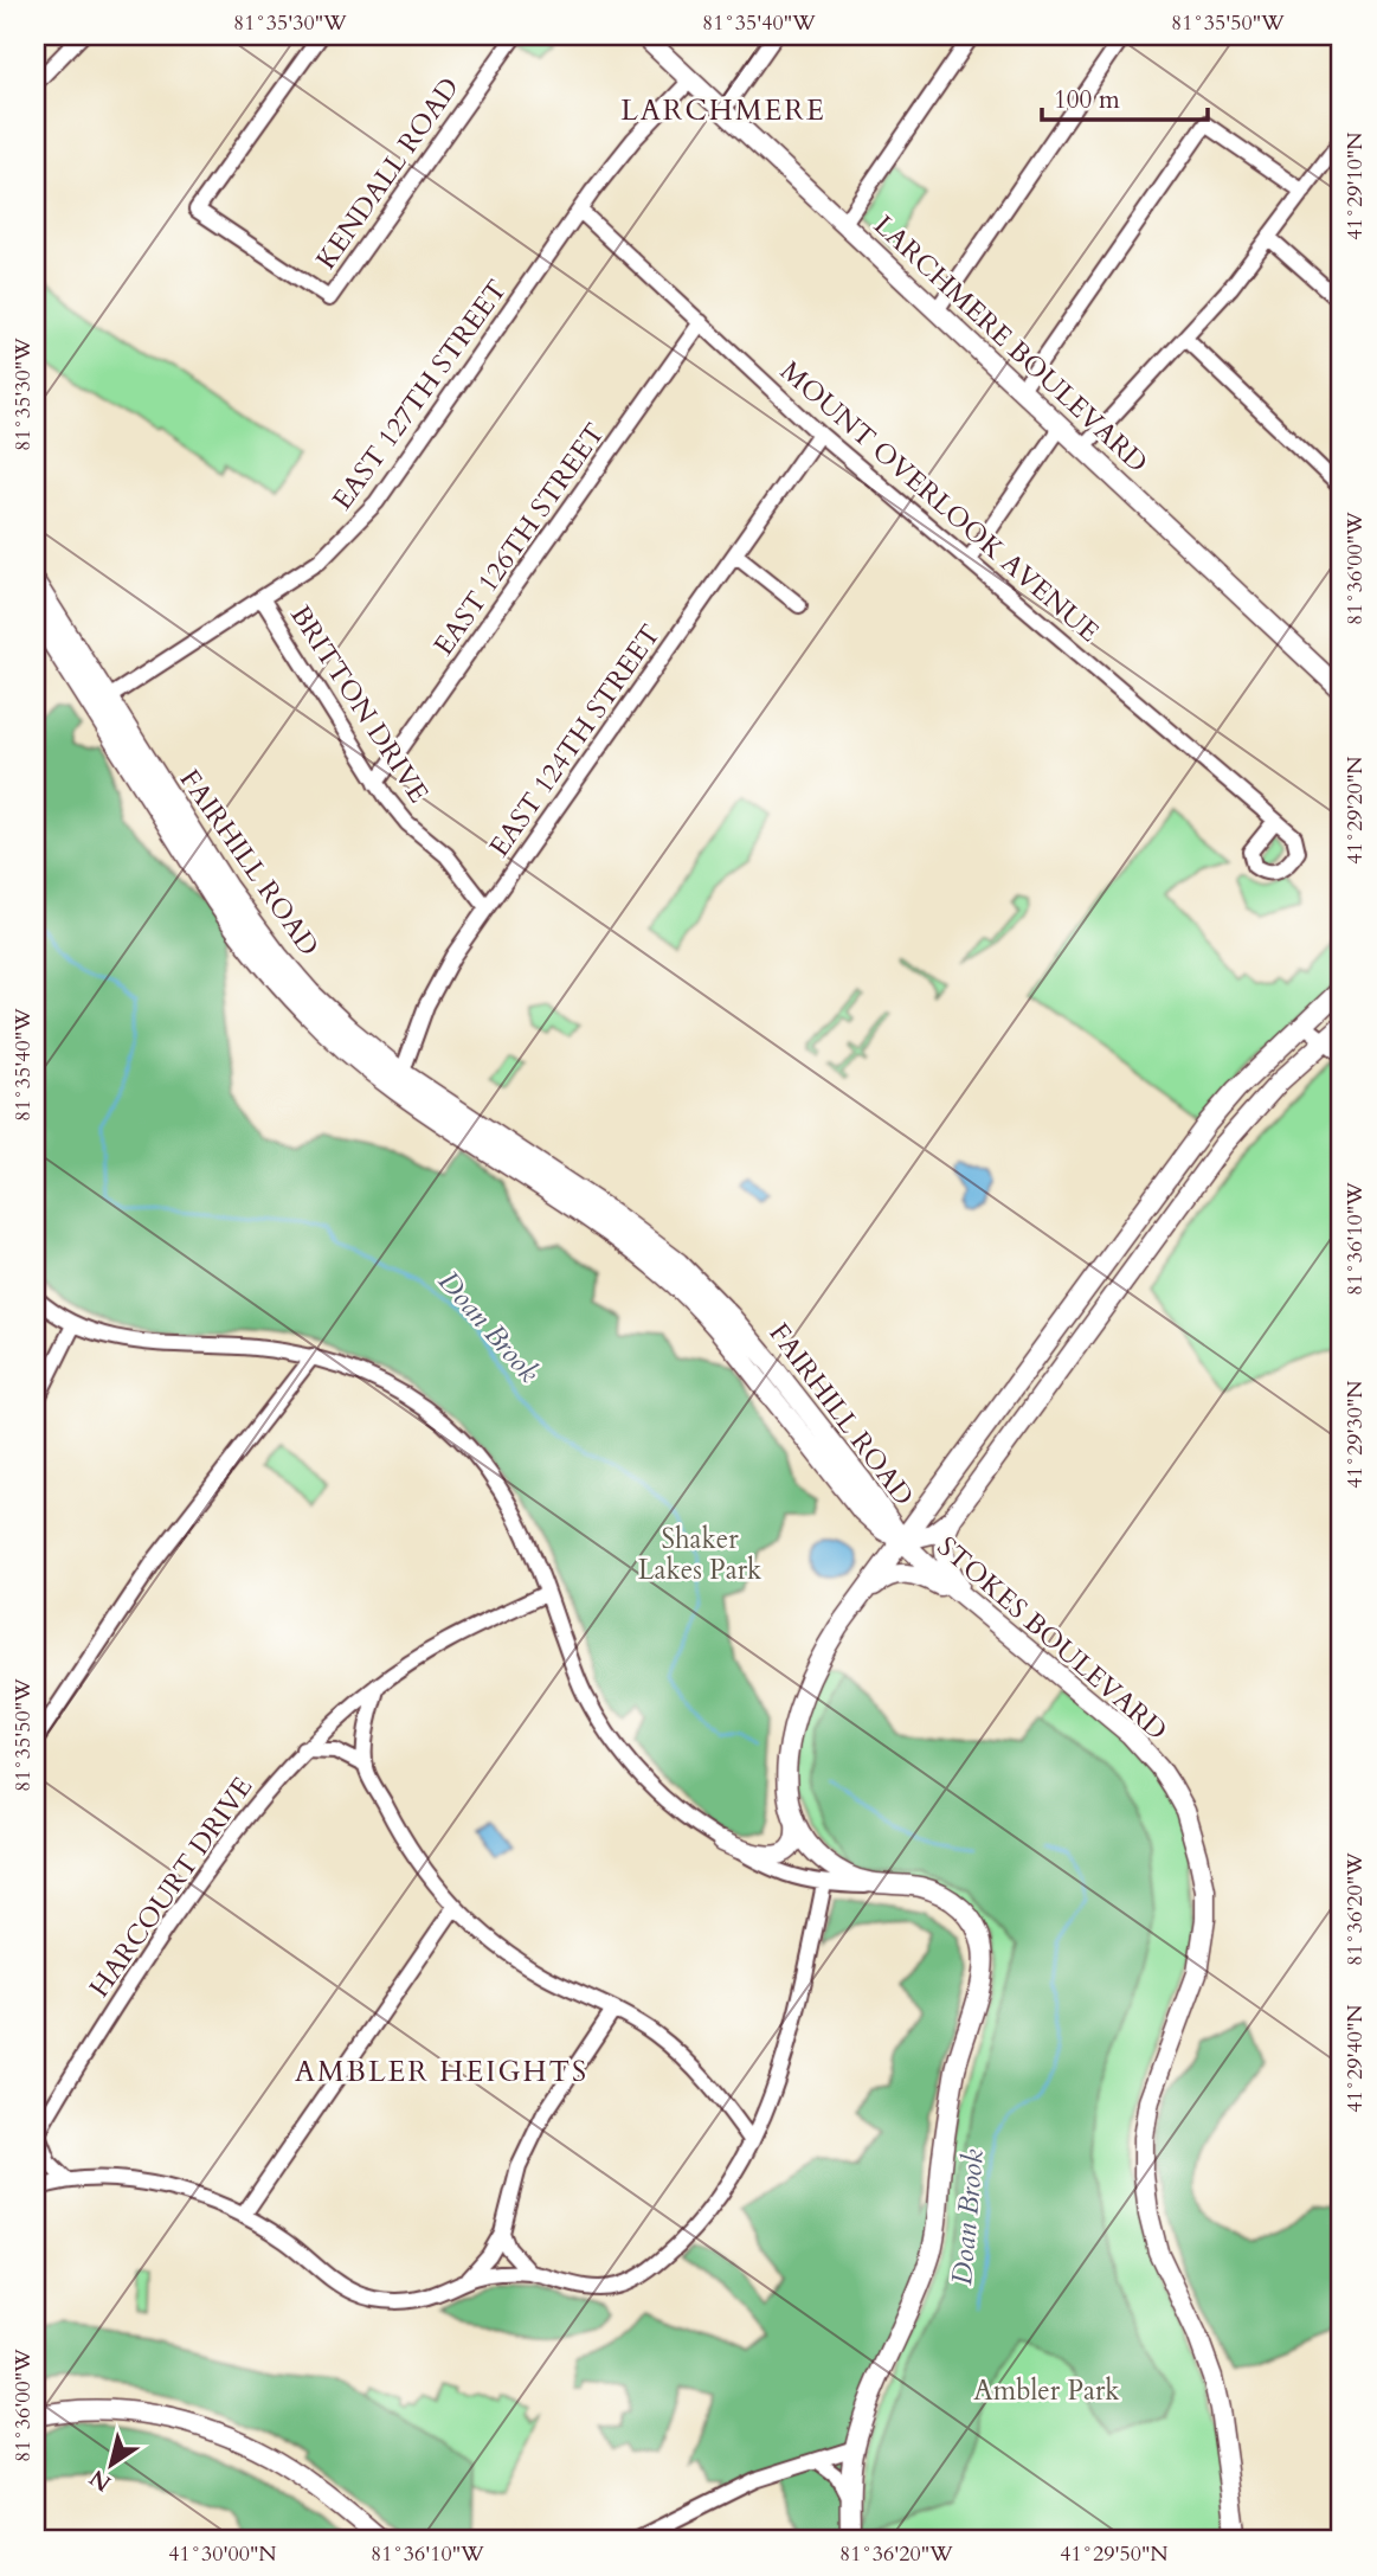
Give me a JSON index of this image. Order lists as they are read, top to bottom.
{
  "streets": {
    "main road": ["LARCHMERE BOULEVARD", "FAIRHILL ROAD", "STOKES BOULEVARD"],
    "street": [
      "KENDALL ROAD",
      "EAST 127TH STREET",
      "MOUNT OVERLOOK AVENUE",
      "EAST 126TH STREET",
      "BRITTON DRIVE",
      "EAST 124TH STREET",
      "HARCOURT DRIVE"
    ]
  },
  "crossings": [
    ["LARCHMERE BOULEVARD", "EAST 127TH STREET"],
    ["EAST 127TH STREET", "MOUNT OVERLOOK AVENUE"],
    ["EAST 127TH STREET", "BRITTON DRIVE"],
    ["EAST 127TH STREET", "FAIRHILL ROAD"],
    ["MOUNT OVERLOOK AVENUE", "EAST 126TH STREET"],
    ["MOUNT OVERLOOK AVENUE", "EAST 124TH STREET"],
    ["EAST 126TH STREET", "BRITTON DRIVE"],
    ["BRITTON DRIVE", "EAST 124TH STREET"],
    ["EAST 124TH STREET", "FAIRHILL ROAD"],
    ["FAIRHILL ROAD", "STOKES BOULEVARD"]
  ],
  "districts": ["LARCHMERE", "AMBLER HEIGHTS"],
  "water": ["Doan Brook"],
  "parks": ["Shaker Lakes Park", "Ambler Park"],
  "scale_bar": "100 m",
  "north": "bottom left",
  "coordinates": [
    "81°35'30\"W",
    "81°35'40\"W",
    "81°35'50\"W",
    "41°29'10\"N",
    "81°36'00\"W",
    "41°29'20\"N",
    "81°36'10\"W",
    "41°29'30\"N",
    "81°36'20\"W",
    "41°29'40\"N",
    "41°30'00\"N",
    "41°29'50\"N"
  ]
}
